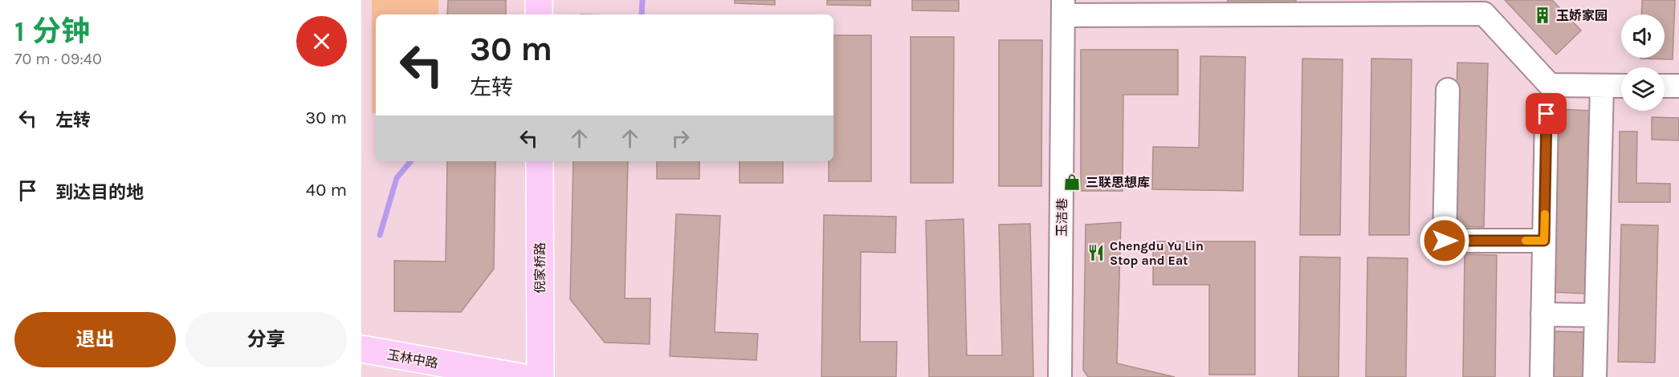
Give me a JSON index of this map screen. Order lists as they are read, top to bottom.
{
  "streets": {
    "main road": ["倪家桥路", "玉林中路"],
    "street": ["玉洁巷"]
  },
  "places": {
    "building": ["玉娇家园"],
    "shop": ["三联思想库"],
    "restaurant": ["Chengdu Yu Lin Stop and Eat"]
  },
  "page": {
    "heading": ["1 分钟", "70 m · 09:40"],
    "turn": ["30 m", "左转"],
    "list": [
      {
        "name": "左转",
        "value": "30 m"
      },
      {
        "name": "到达目的地",
        "value": "40 m"
      }
    ],
    "buttons": ["退出", "分享"]
  }
}
